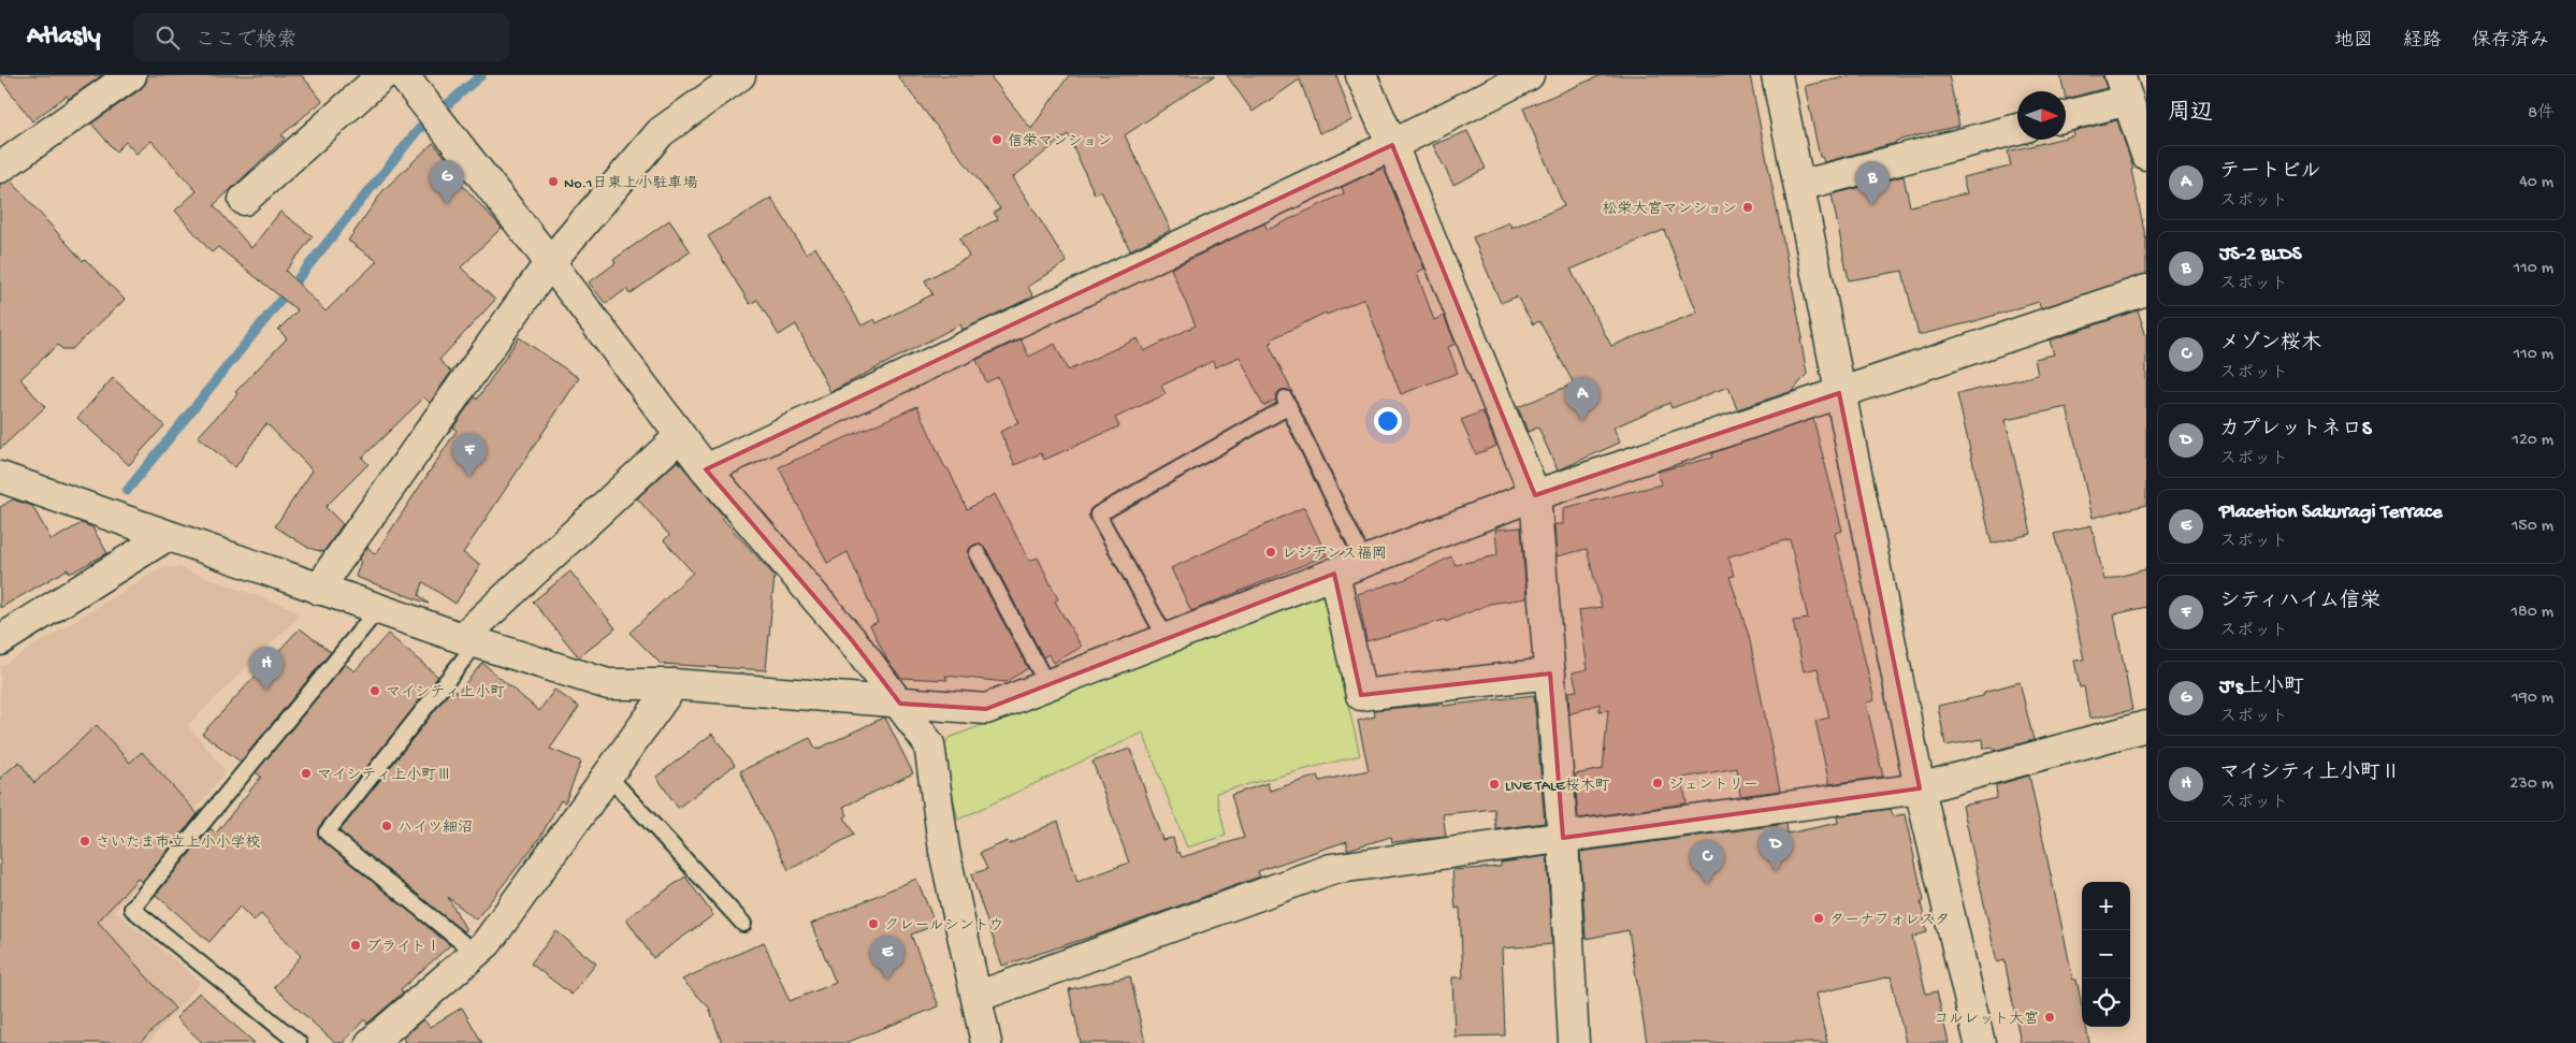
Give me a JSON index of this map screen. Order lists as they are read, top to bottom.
{
  "places": [
    "信栄マンション",
    "No.1日東上小駐車場",
    "松栄大宮マンション",
    "レジデンス福岡",
    "マイシティ上小町",
    "マイシティ上小町Ⅲ",
    "ジェントリー",
    "LIVE TALE桜木町",
    "ハイツ細沼",
    "さいたま市立上小小学校",
    "ターナフォレスタ",
    "クレールシントウ",
    "ブライトⅠ",
    "コルレット大宮"
  ],
  "north": "right",
  "page": {
    "header": "Atlasly",
    "search": "ここで検索",
    "nav": ["地図", "経路", "保存済み"],
    "heading": ["周辺", "8件"],
    "list": [
      {
        "mark": "A",
        "name": "テートビル",
        "note": "スポット",
        "value": "40 m"
      },
      {
        "mark": "B",
        "name": "JS-2 BLDS",
        "note": "スポット",
        "value": "110 m"
      },
      {
        "mark": "C",
        "name": "メゾン桜木",
        "note": "スポット",
        "value": "110 m"
      },
      {
        "mark": "D",
        "name": "カプレットネロS",
        "note": "スポット",
        "value": "120 m"
      },
      {
        "mark": "E",
        "name": "Placetion Sakuragi Terrace",
        "note": "スポット",
        "value": "150 m"
      },
      {
        "mark": "F",
        "name": "シティハイム信栄",
        "note": "スポット",
        "value": "180 m"
      },
      {
        "mark": "G",
        "name": "J's上小町",
        "note": "スポット",
        "value": "190 m"
      },
      {
        "mark": "H",
        "name": "マイシティ上小町Ⅱ",
        "note": "スポット",
        "value": "230 m"
      }
    ],
    "pins": [
      "G",
      "B",
      "A",
      "F",
      "H",
      "D",
      "C",
      "E"
    ],
    "map_buttons": ["+", "−"]
  }
}
